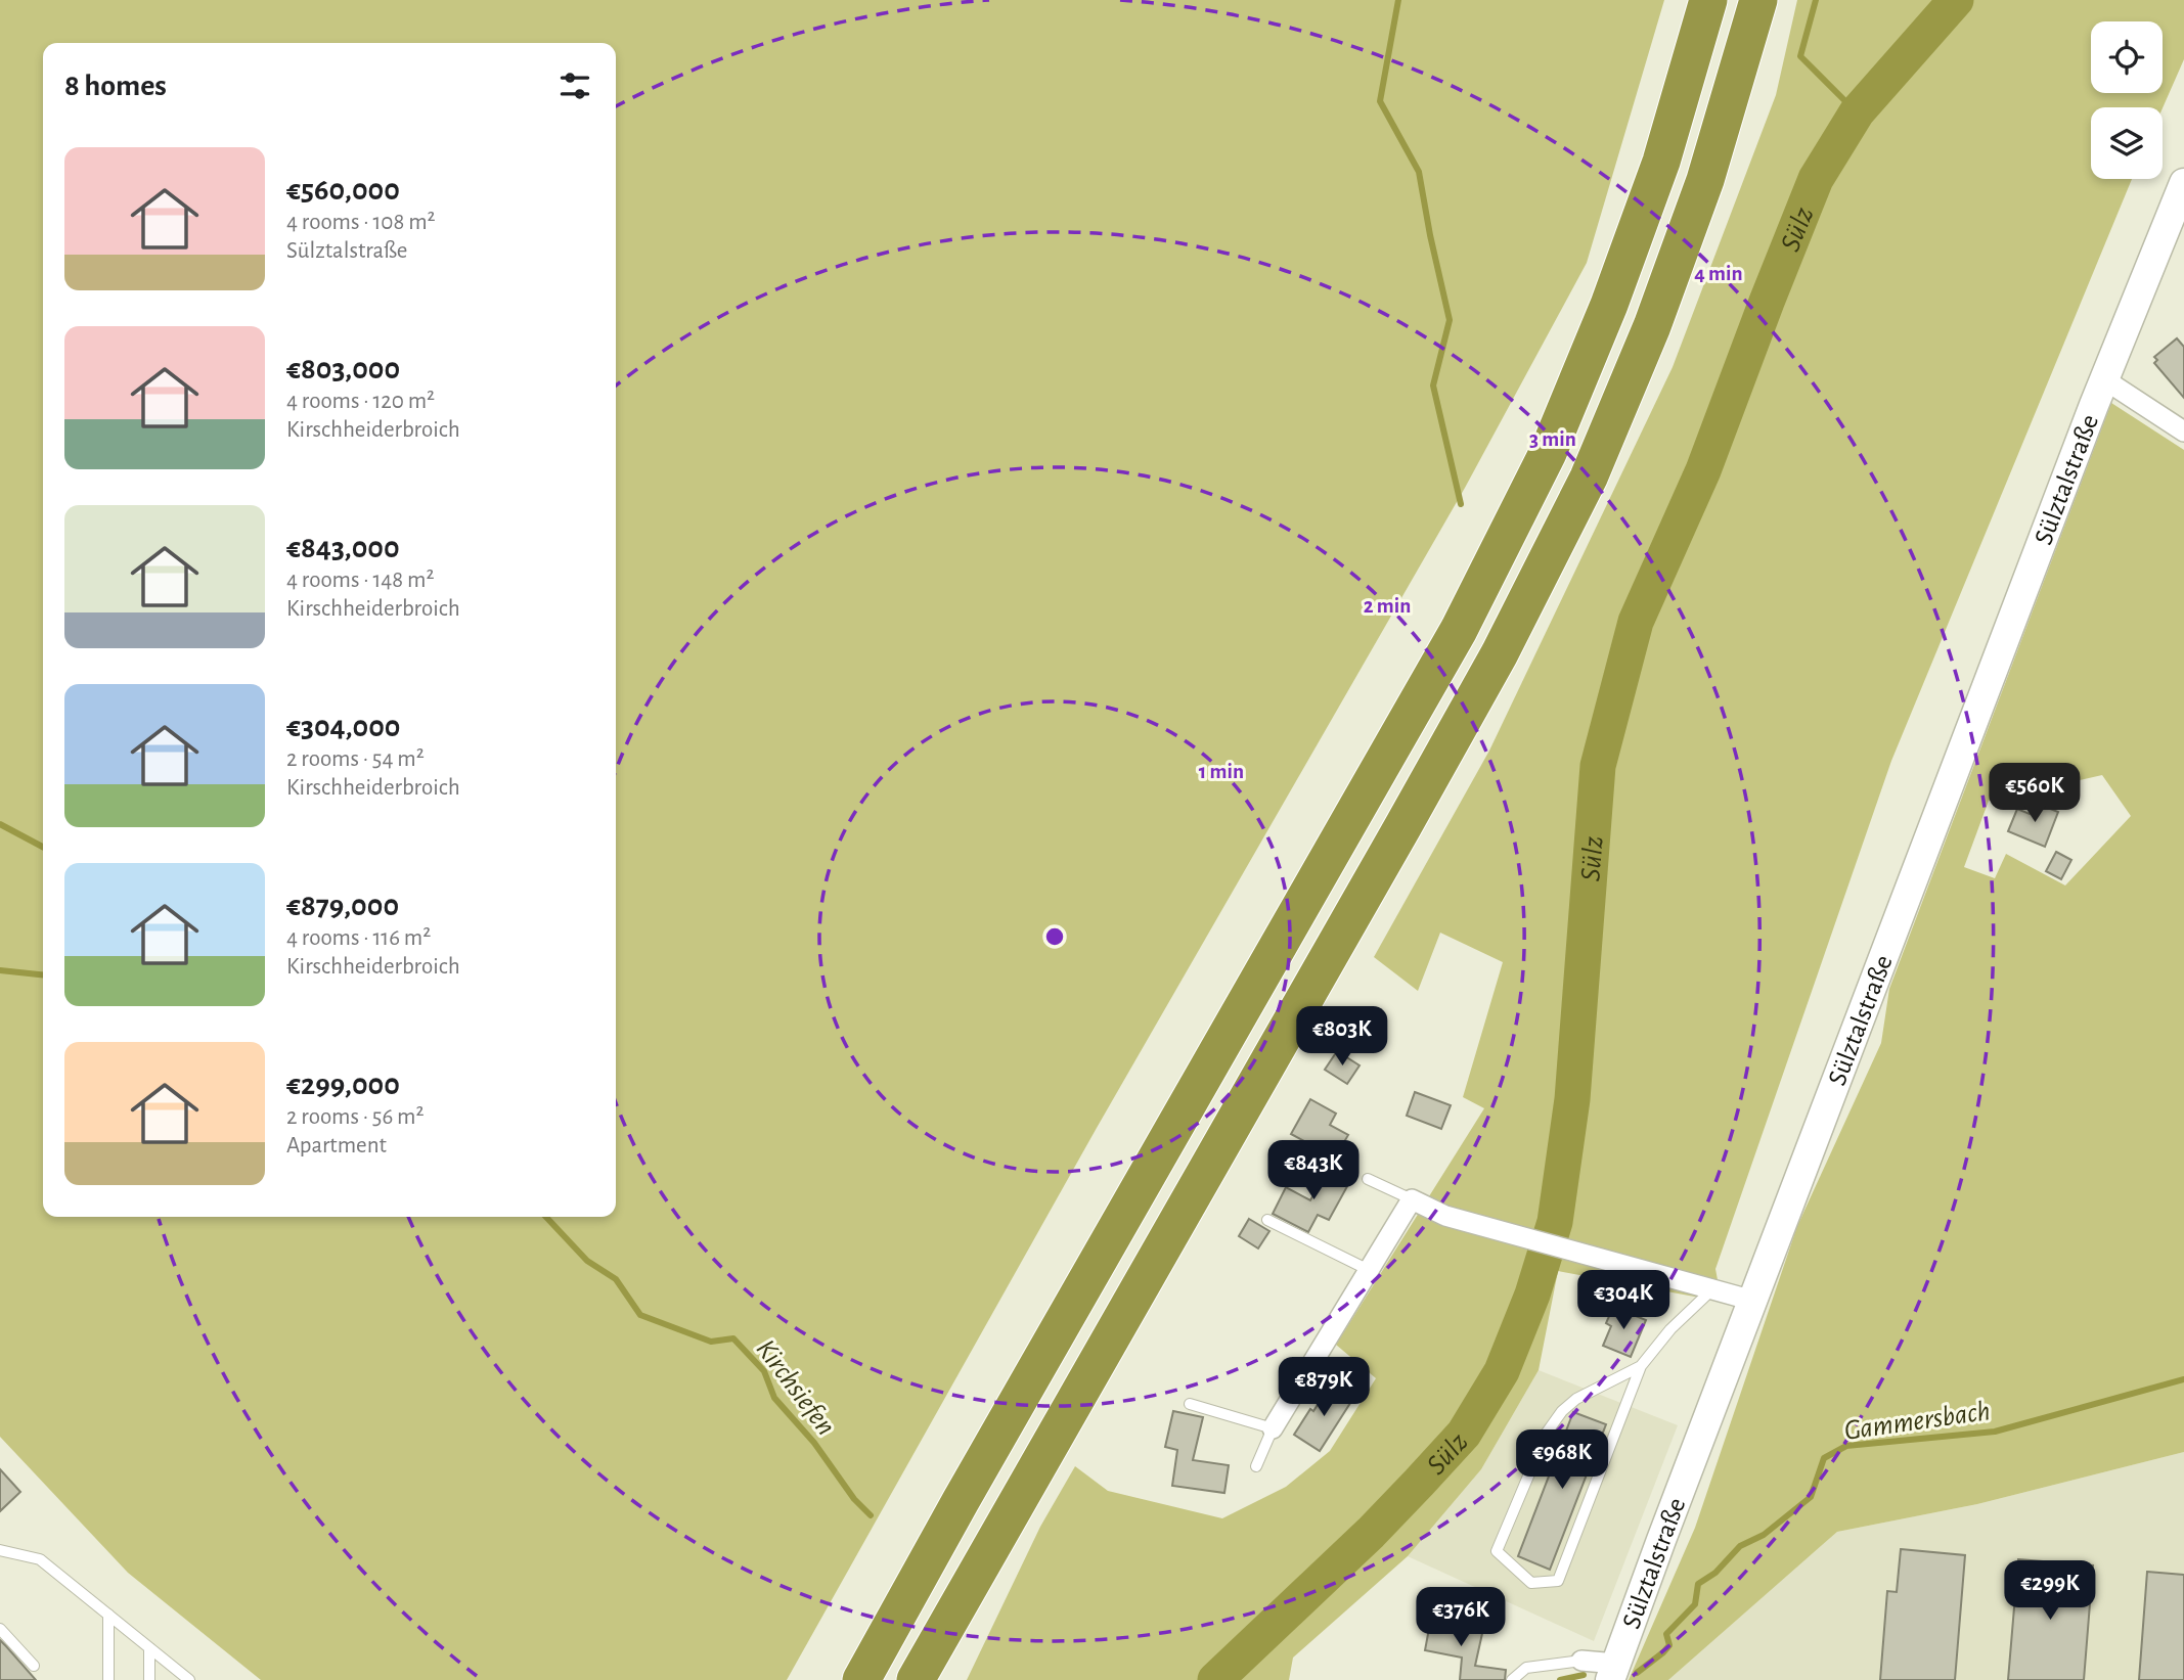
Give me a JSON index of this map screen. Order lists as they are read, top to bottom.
{
  "streets": {
    "main road": ["Sülztalstraße"]
  },
  "water": ["Sülz", "Kirchsiefen", "Gammersbach"],
  "page": {
    "heading": "8 homes",
    "list": [
      {
        "name": "€560,000",
        "note": "4 rooms · 108 m² · Sülztalstraße"
      },
      {
        "name": "€803,000",
        "note": "4 rooms · 120 m² · Kirschheiderbroich"
      },
      {
        "name": "€843,000",
        "note": "4 rooms · 148 m² · Kirschheiderbroich"
      },
      {
        "name": "€304,000",
        "note": "2 rooms · 54 m² · Kirschheiderbroich"
      },
      {
        "name": "€879,000",
        "note": "4 rooms · 116 m² · Kirschheiderbroich"
      },
      {
        "name": "€299,000",
        "note": "2 rooms · 56 m² · Apartment"
      }
    ],
    "price": [
      "€560K",
      "€803K",
      "€843K",
      "€304K",
      "€879K",
      "€968K",
      "€299K",
      "€376K"
    ]
  },
  "rings": [
    "4 min",
    "3 min",
    "2 min",
    "1 min"
  ]
}
